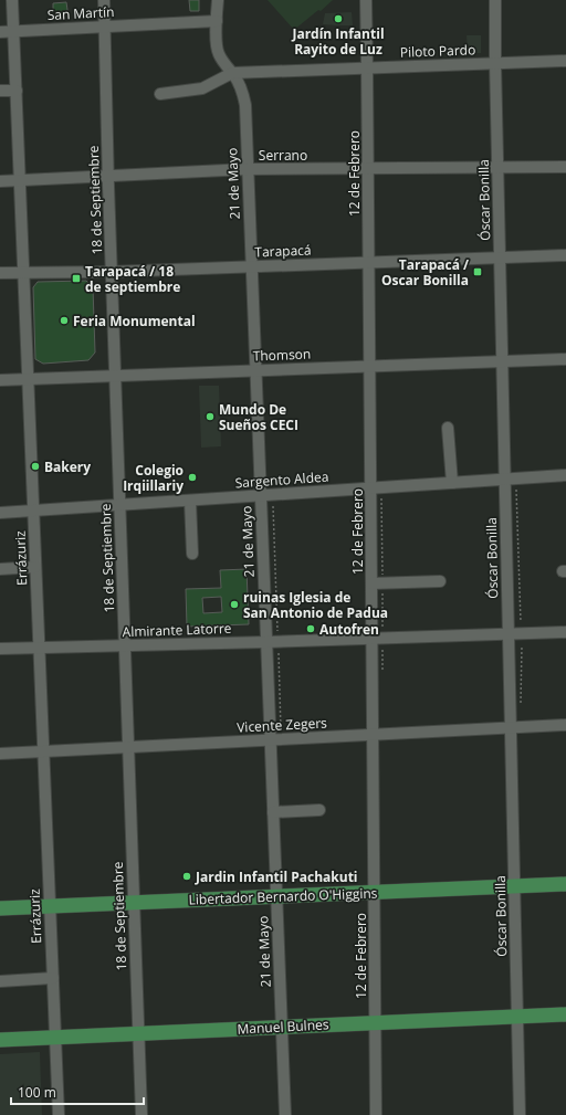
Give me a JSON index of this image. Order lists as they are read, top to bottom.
{
  "streets": {
    "main road": ["Libertador Bernardo O'Higgins", "Manuel Bulnes"],
    "street": [
      "San Martín",
      "Piloto Pardo",
      "Serrano",
      "12 de Febrero",
      "21 de Mayo",
      "18 de Septiembre",
      "Óscar Bonilla",
      "Tarapacá",
      "Thomson",
      "Sargento Aldea",
      "Errázuriz",
      "Almirante Latorre",
      "Vicente Zegers"
    ]
  },
  "crossings": [
    ["San Martín", "21 de Mayo"],
    ["San Martín", "18 de Septiembre"],
    ["San Martín", "Errázuriz"],
    ["Piloto Pardo", "12 de Febrero"],
    ["Piloto Pardo", "21 de Mayo"],
    ["Piloto Pardo", "Óscar Bonilla"],
    ["Serrano", "12 de Febrero"],
    ["Serrano", "21 de Mayo"],
    ["Serrano", "18 de Septiembre"],
    ["Serrano", "Óscar Bonilla"],
    ["Serrano", "Errázuriz"],
    ["12 de Febrero", "Tarapacá"],
    ["12 de Febrero", "Thomson"],
    ["12 de Febrero", "Sargento Aldea"],
    ["12 de Febrero", "Almirante Latorre"],
    ["12 de Febrero", "Vicente Zegers"],
    ["12 de Febrero", "Libertador Bernardo O'Higgins"],
    ["12 de Febrero", "Manuel Bulnes"],
    ["21 de Mayo", "Tarapacá"],
    ["21 de Mayo", "Thomson"],
    ["21 de Mayo", "Sargento Aldea"],
    ["21 de Mayo", "Almirante Latorre"],
    ["21 de Mayo", "Vicente Zegers"],
    ["21 de Mayo", "Libertador Bernardo O'Higgins"],
    ["21 de Mayo", "Manuel Bulnes"],
    ["18 de Septiembre", "Tarapacá"],
    ["18 de Septiembre", "Thomson"],
    ["18 de Septiembre", "Sargento Aldea"],
    ["18 de Septiembre", "Almirante Latorre"],
    ["18 de Septiembre", "Vicente Zegers"],
    ["18 de Septiembre", "Libertador Bernardo O'Higgins"],
    ["18 de Septiembre", "Manuel Bulnes"],
    ["Óscar Bonilla", "Tarapacá"],
    ["Óscar Bonilla", "Thomson"],
    ["Óscar Bonilla", "Sargento Aldea"],
    ["Óscar Bonilla", "Almirante Latorre"],
    ["Óscar Bonilla", "Vicente Zegers"],
    ["Óscar Bonilla", "Libertador Bernardo O'Higgins"],
    ["Óscar Bonilla", "Manuel Bulnes"],
    ["Tarapacá", "Errázuriz"],
    ["Thomson", "Errázuriz"],
    ["Sargento Aldea", "Errázuriz"],
    ["Errázuriz", "Almirante Latorre"],
    ["Errázuriz", "Vicente Zegers"],
    ["Errázuriz", "Libertador Bernardo O'Higgins"],
    ["Errázuriz", "Manuel Bulnes"]
  ],
  "places": {
    "other": [
      "Jardín Infantil Rayito de Luz",
      "Feria Monumental",
      "Mundo De Sueños CECI",
      "Bakery",
      "Colegio Irqiillariy",
      "ruinas Iglesia de San Antonio de Padua",
      "Autofren",
      "Jardin Infantil Pachakuti"
    ],
    "transit": ["Tarapacá / Oscar Bonilla", "Tarapacá / 18 de septiembre"]
  },
  "scale_bar": "100 m"
}
